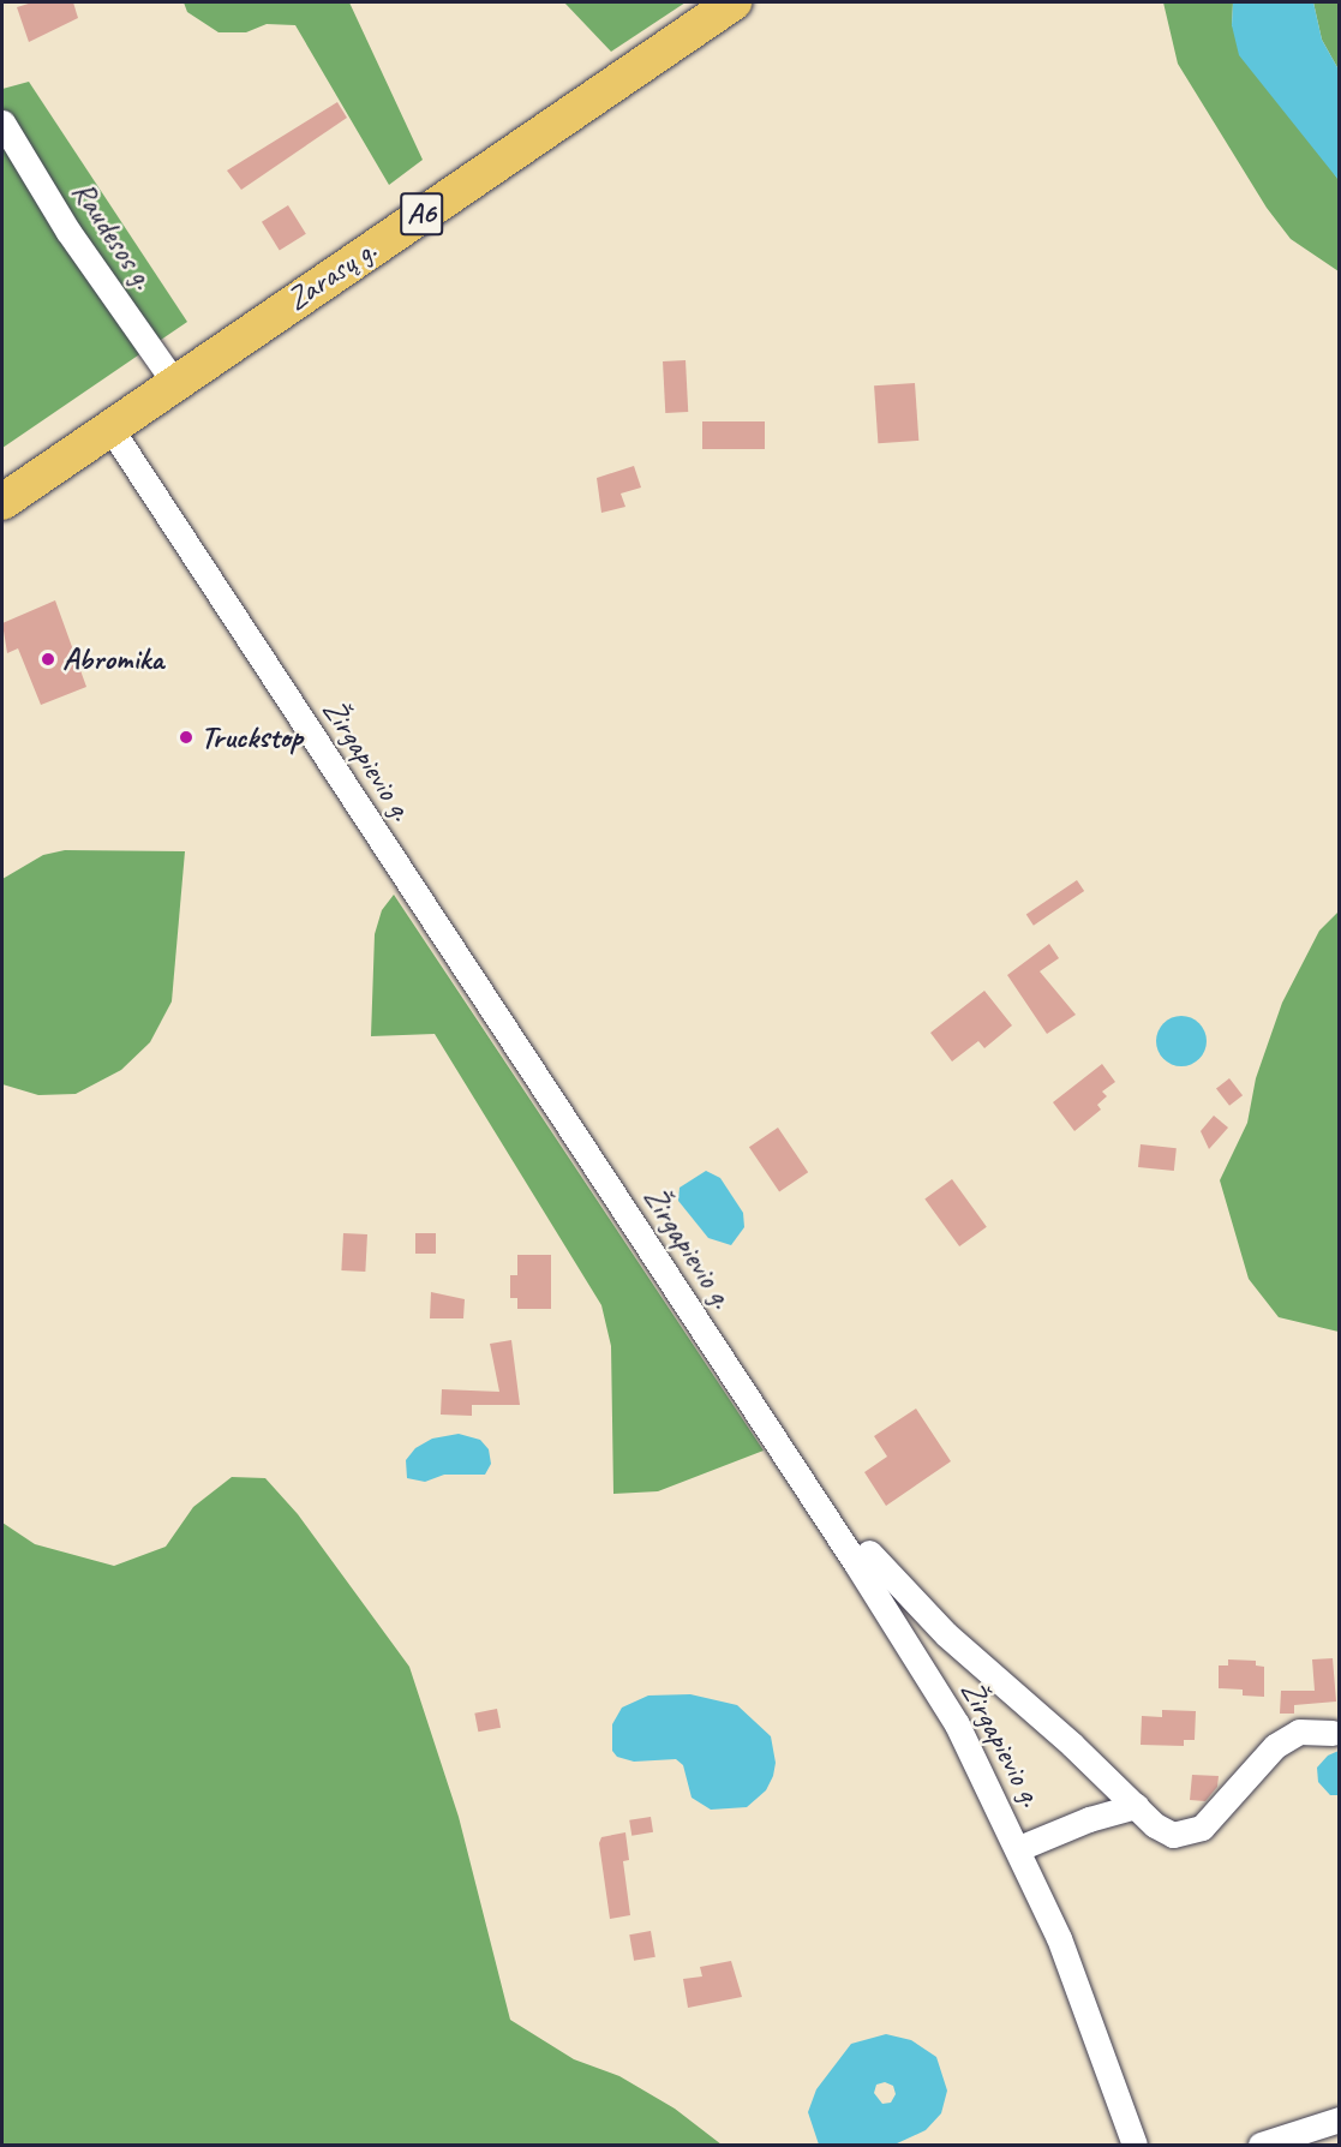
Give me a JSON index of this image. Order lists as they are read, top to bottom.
{
  "streets": {
    "highway": ["A6", "Zarasų g."],
    "street": ["Raudesos g.", "Žirgapievio g."]
  },
  "crossings": [
    ["Raudesos g.", "Zarasų g."],
    ["Zarasų g.", "Žirgapievio g."]
  ],
  "places": ["Abromika", "Truckstop"]
}
